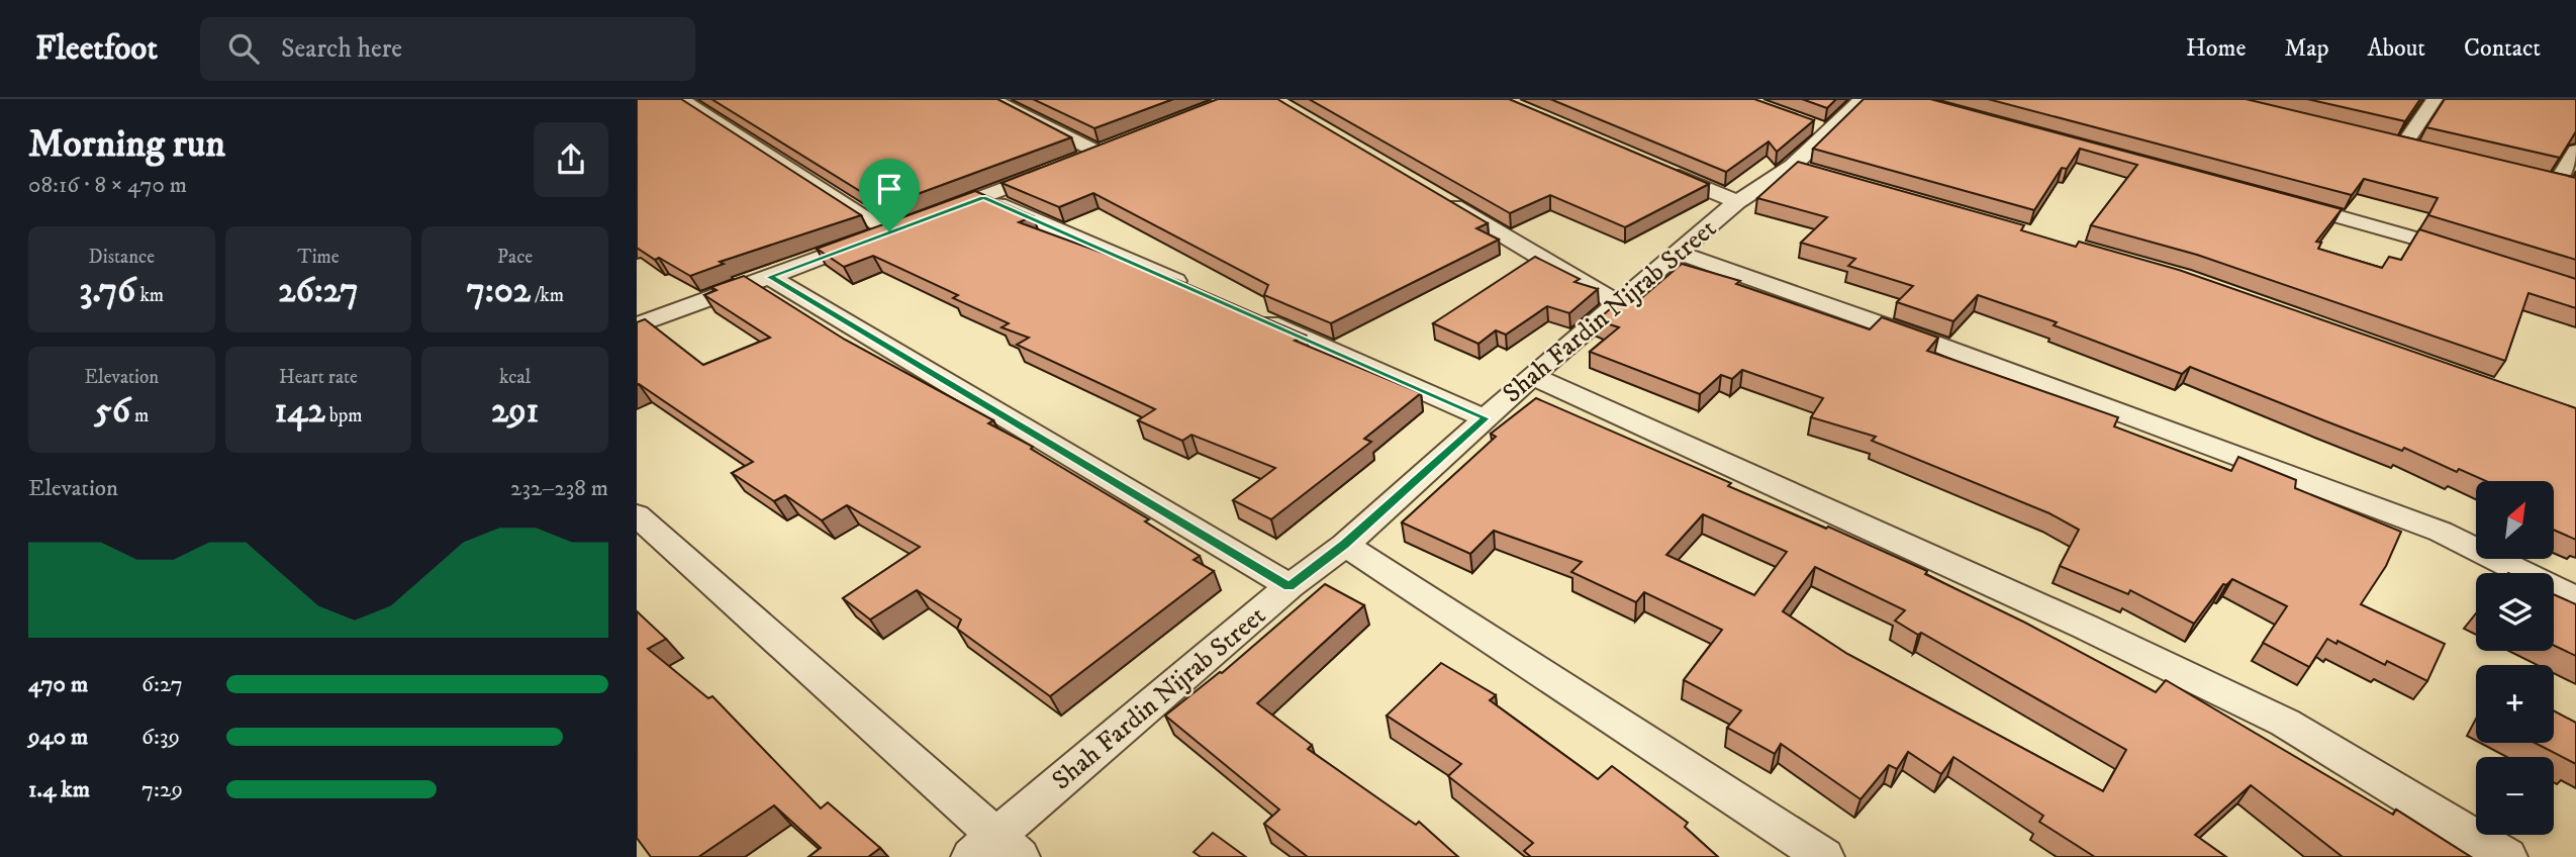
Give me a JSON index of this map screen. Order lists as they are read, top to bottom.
{
  "streets": {
    "street": ["Shah Fardin Nijrab Street"]
  },
  "north": "top right",
  "page": {
    "header": "Fleetfoot",
    "search": "Search here",
    "nav": [
      "Home",
      "Map",
      "About",
      "Contact"
    ],
    "heading": ["Morning run", "08:16 · 8 × 470 m"],
    "stats": [
      ["Distance", "3.76 km"],
      ["Time", "26:27"],
      ["Pace", "7:02 /km"],
      ["Elevation", "56 m"],
      ["Heart rate", "142 bpm"],
      ["kcal", "291"]
    ],
    "chart": ["Elevation", "232–238 m"],
    "map_buttons": ["+", "−"],
    "list": [
      {
        "name": "470 m",
        "note": "6:27"
      },
      {
        "name": "940 m",
        "note": "6:39"
      },
      {
        "name": "1.4 km",
        "note": "7:29"
      }
    ]
  }
}
